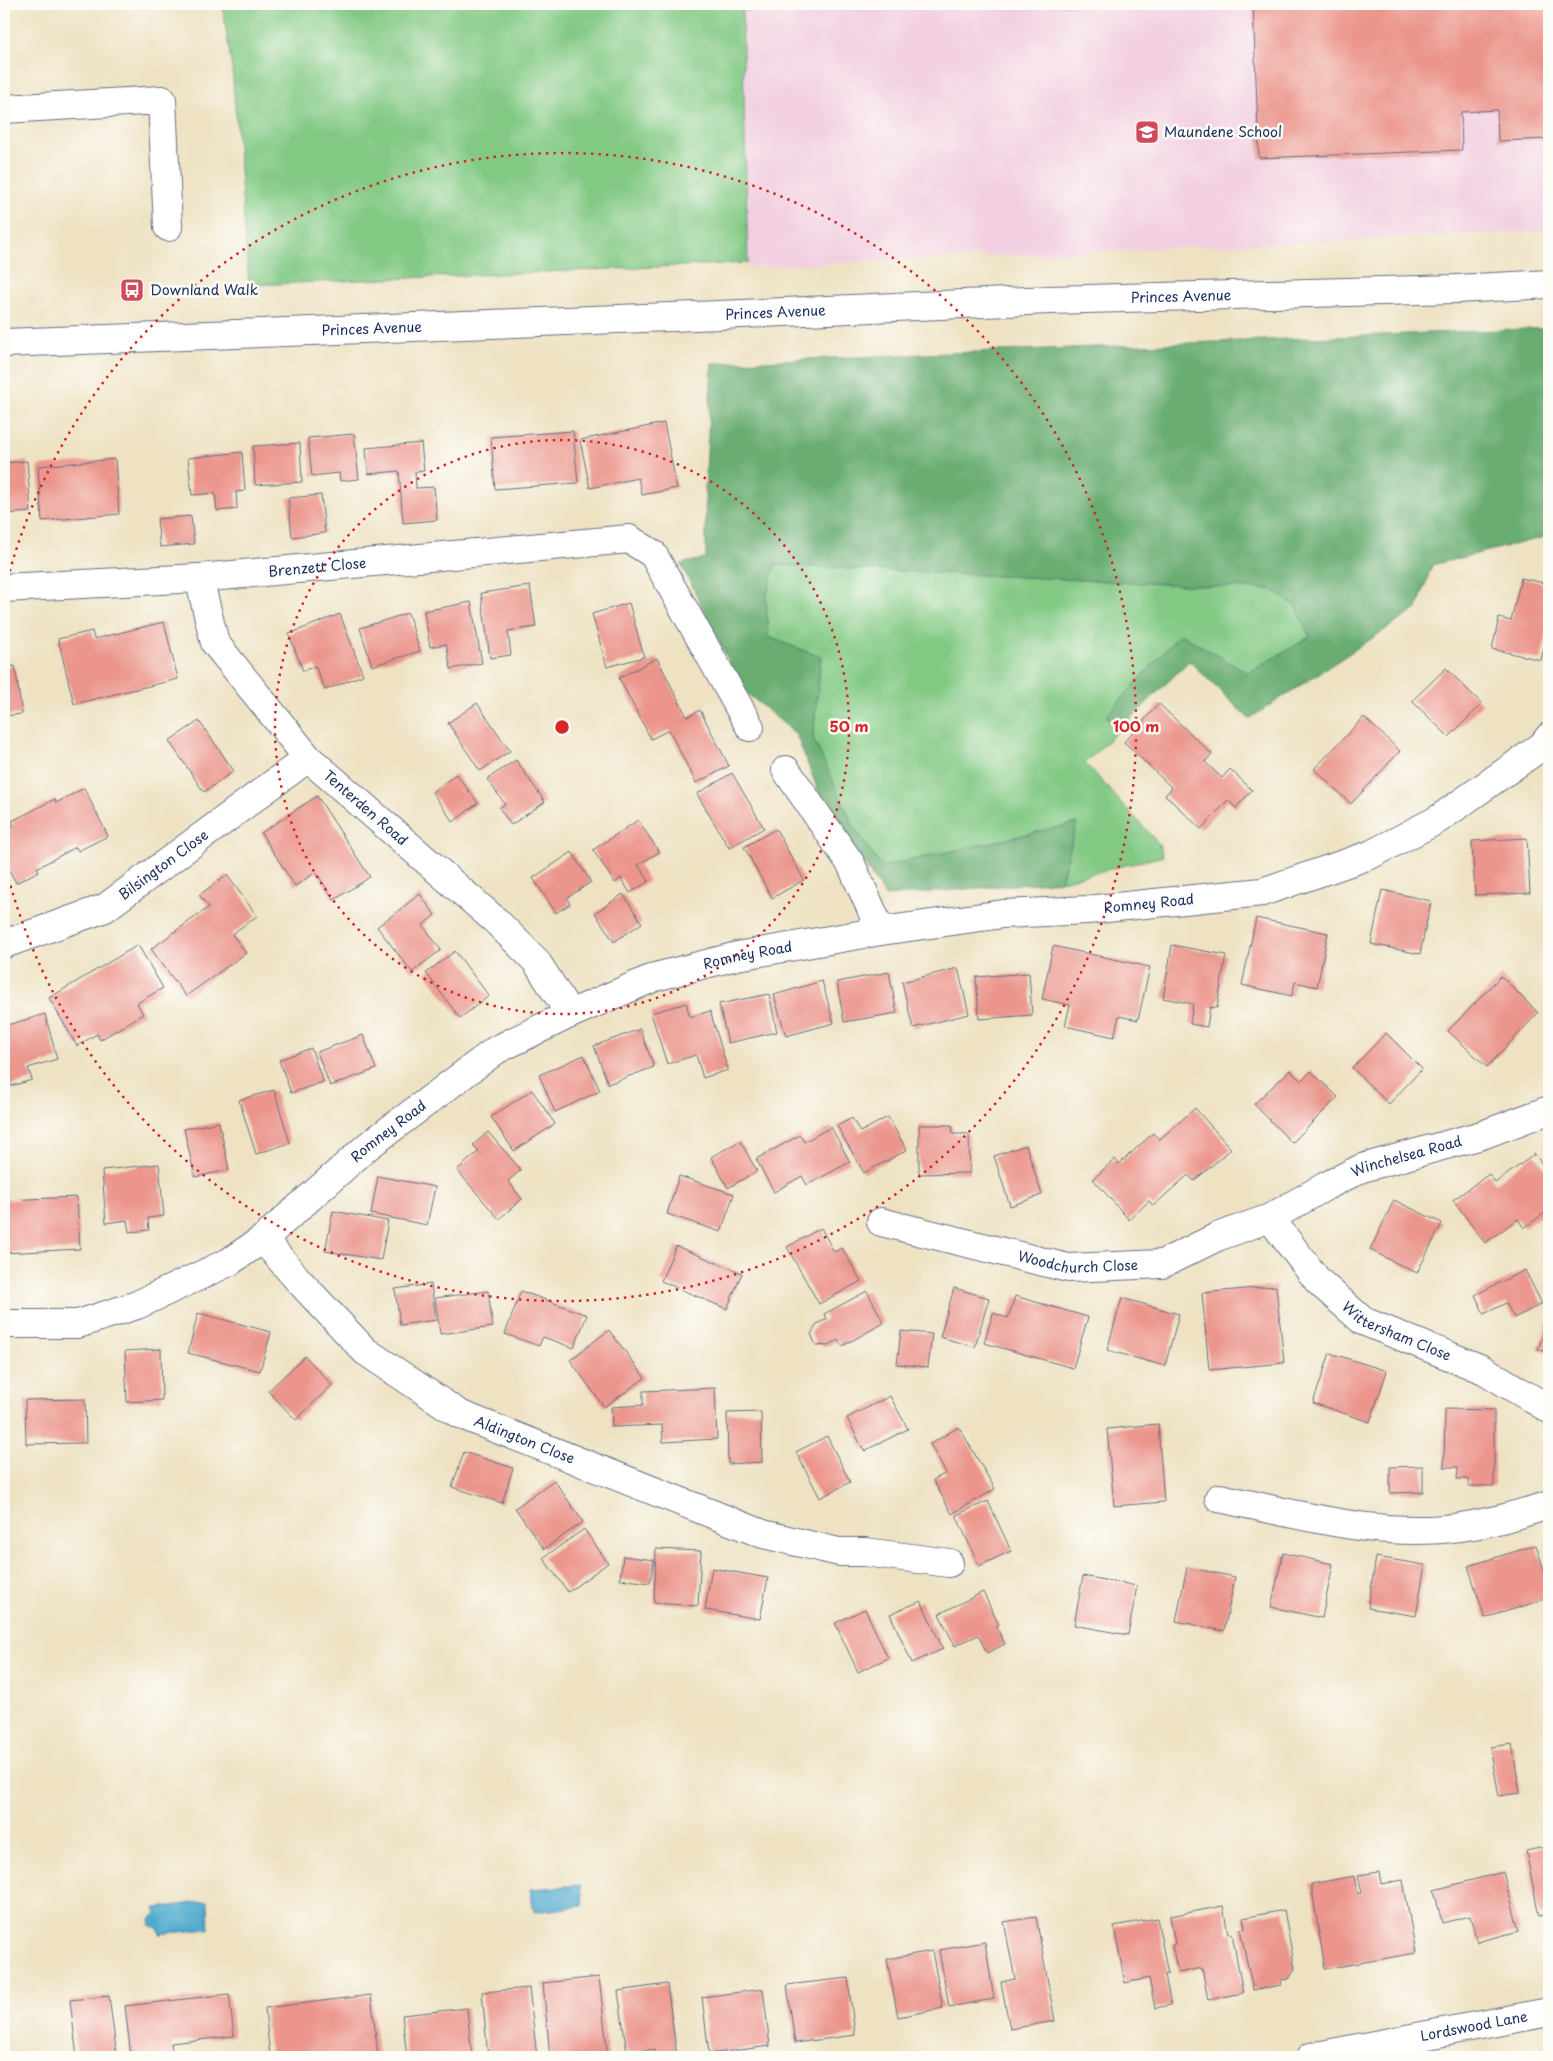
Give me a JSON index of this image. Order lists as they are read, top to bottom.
{
  "streets": {
    "street": [
      "Princes Avenue",
      "Brenzett Close",
      "Tenterden Road",
      "Bilsington Close",
      "Romney Road",
      "Winchelsea Road",
      "Woodchurch Close",
      "Wittersham Close",
      "Aldington Close",
      "Lordswood Lane"
    ]
  },
  "crossings": [
    ["Brenzett Close", "Tenterden Road"],
    ["Tenterden Road", "Bilsington Close"],
    ["Tenterden Road", "Romney Road"],
    ["Romney Road", "Aldington Close"],
    ["Winchelsea Road", "Woodchurch Close"],
    ["Winchelsea Road", "Wittersham Close"],
    ["Woodchurch Close", "Wittersham Close"]
  ],
  "places": {
    "school or university": ["Maundene School"],
    "bus stop": ["Downland Walk"]
  },
  "rings": ["50 m", "100 m"]
}
